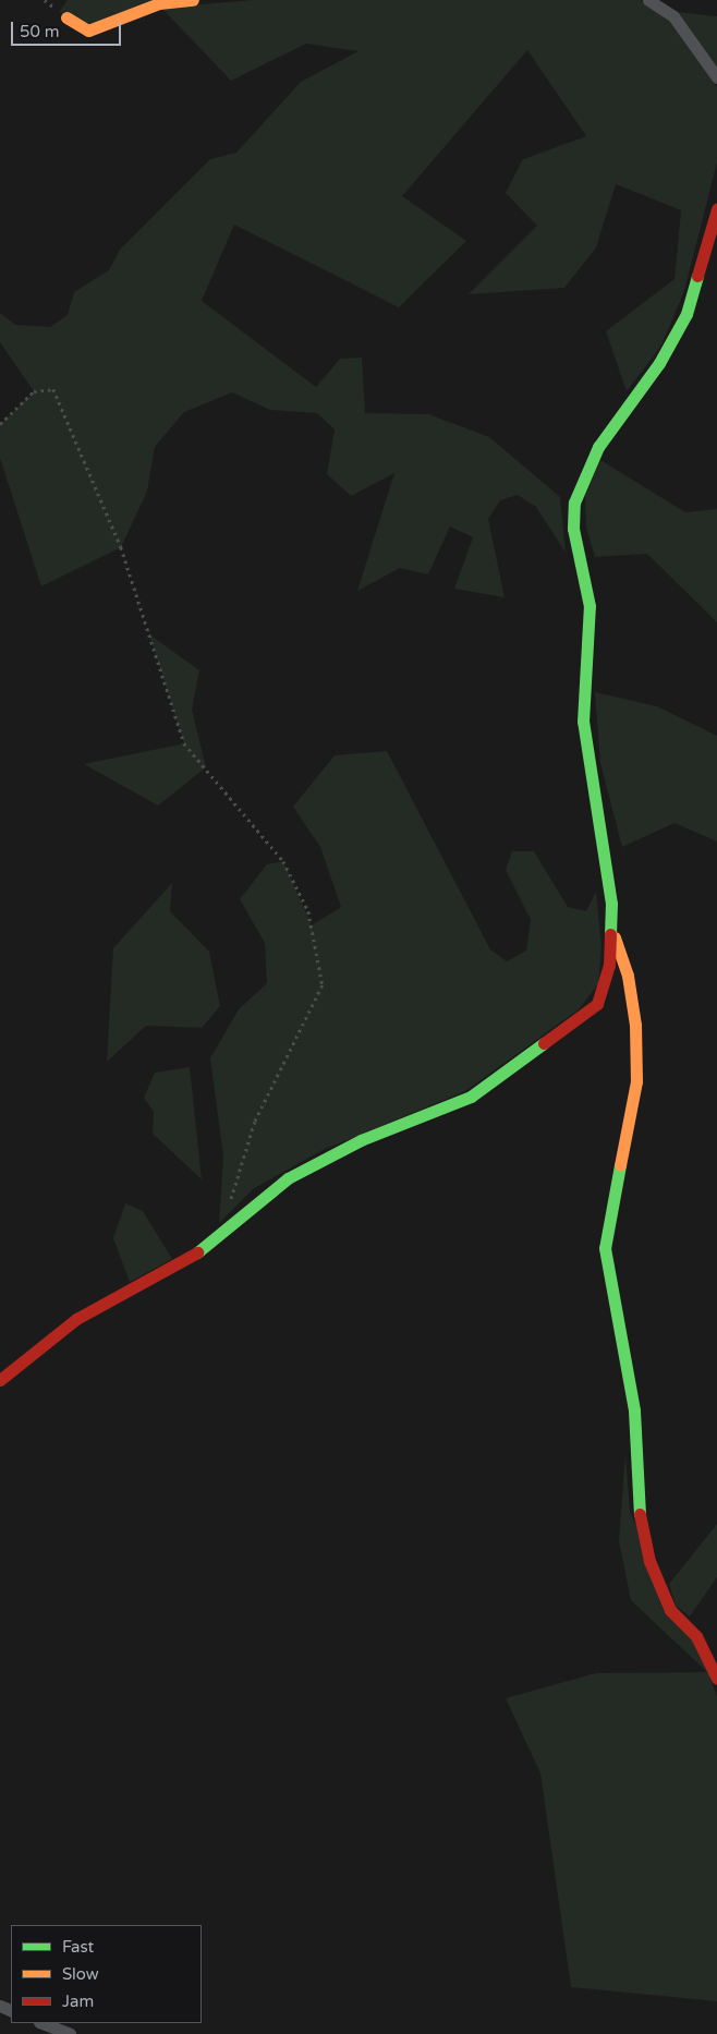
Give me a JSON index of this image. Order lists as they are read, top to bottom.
{
  "legend": ["Fast", "Slow", "Jam"],
  "scale_bar": "50 m"
}
